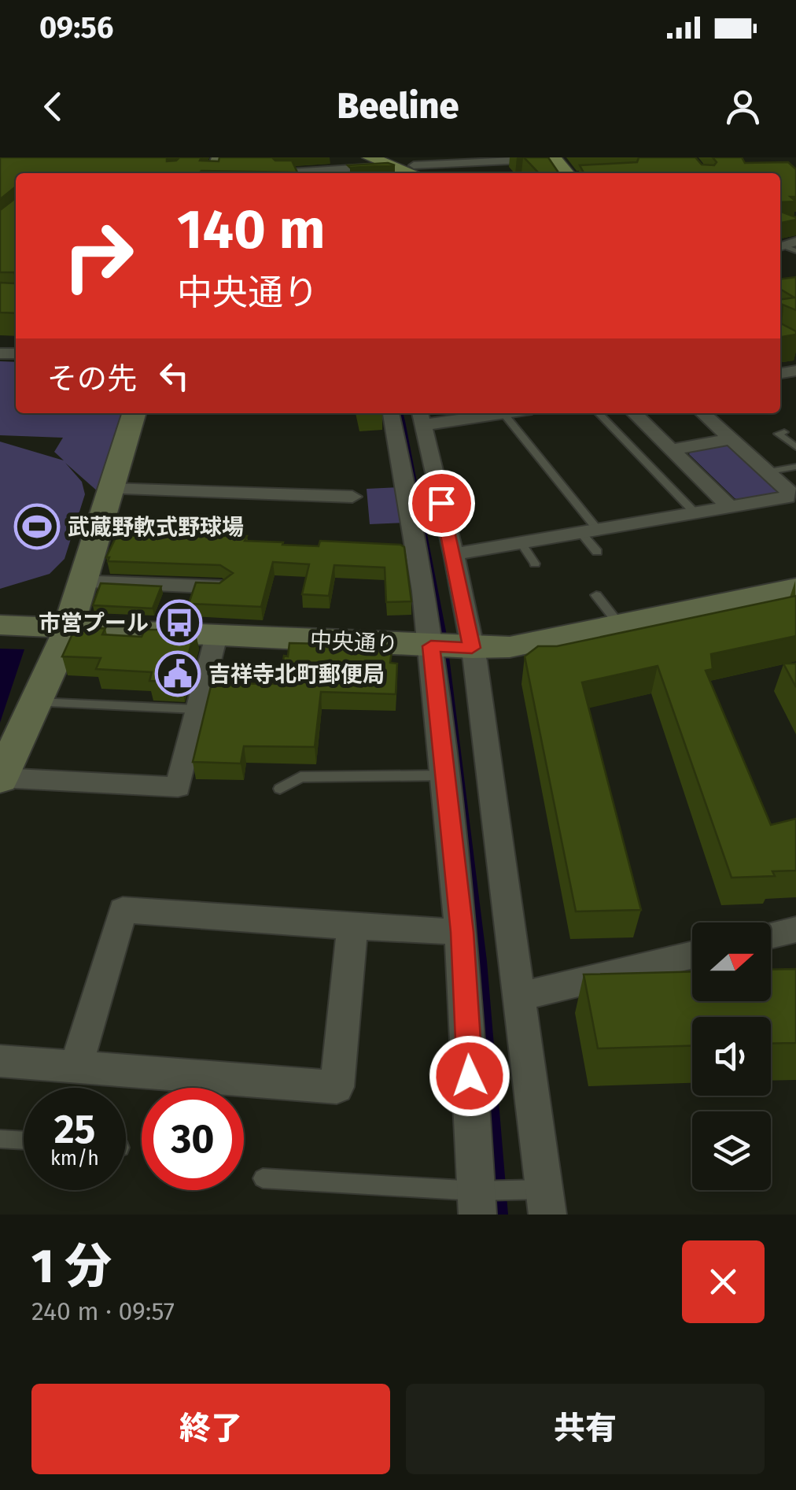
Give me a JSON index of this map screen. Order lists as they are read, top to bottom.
{
  "streets": {
    "street": ["中央通り"]
  },
  "places": {
    "sports": ["武蔵野軟式野球場"],
    "bus stop": ["市営プール"],
    "public building": ["吉祥寺北町郵便局"]
  },
  "north": "right",
  "page": {
    "status": "09:56",
    "header": "Beeline",
    "turn": ["140 m", "中央通り"],
    "then": "その先",
    "speed": "25 km/h",
    "limit": "30",
    "heading": ["1 分", "240 m · 09:57"],
    "buttons": ["終了", "共有"]
  }
}
